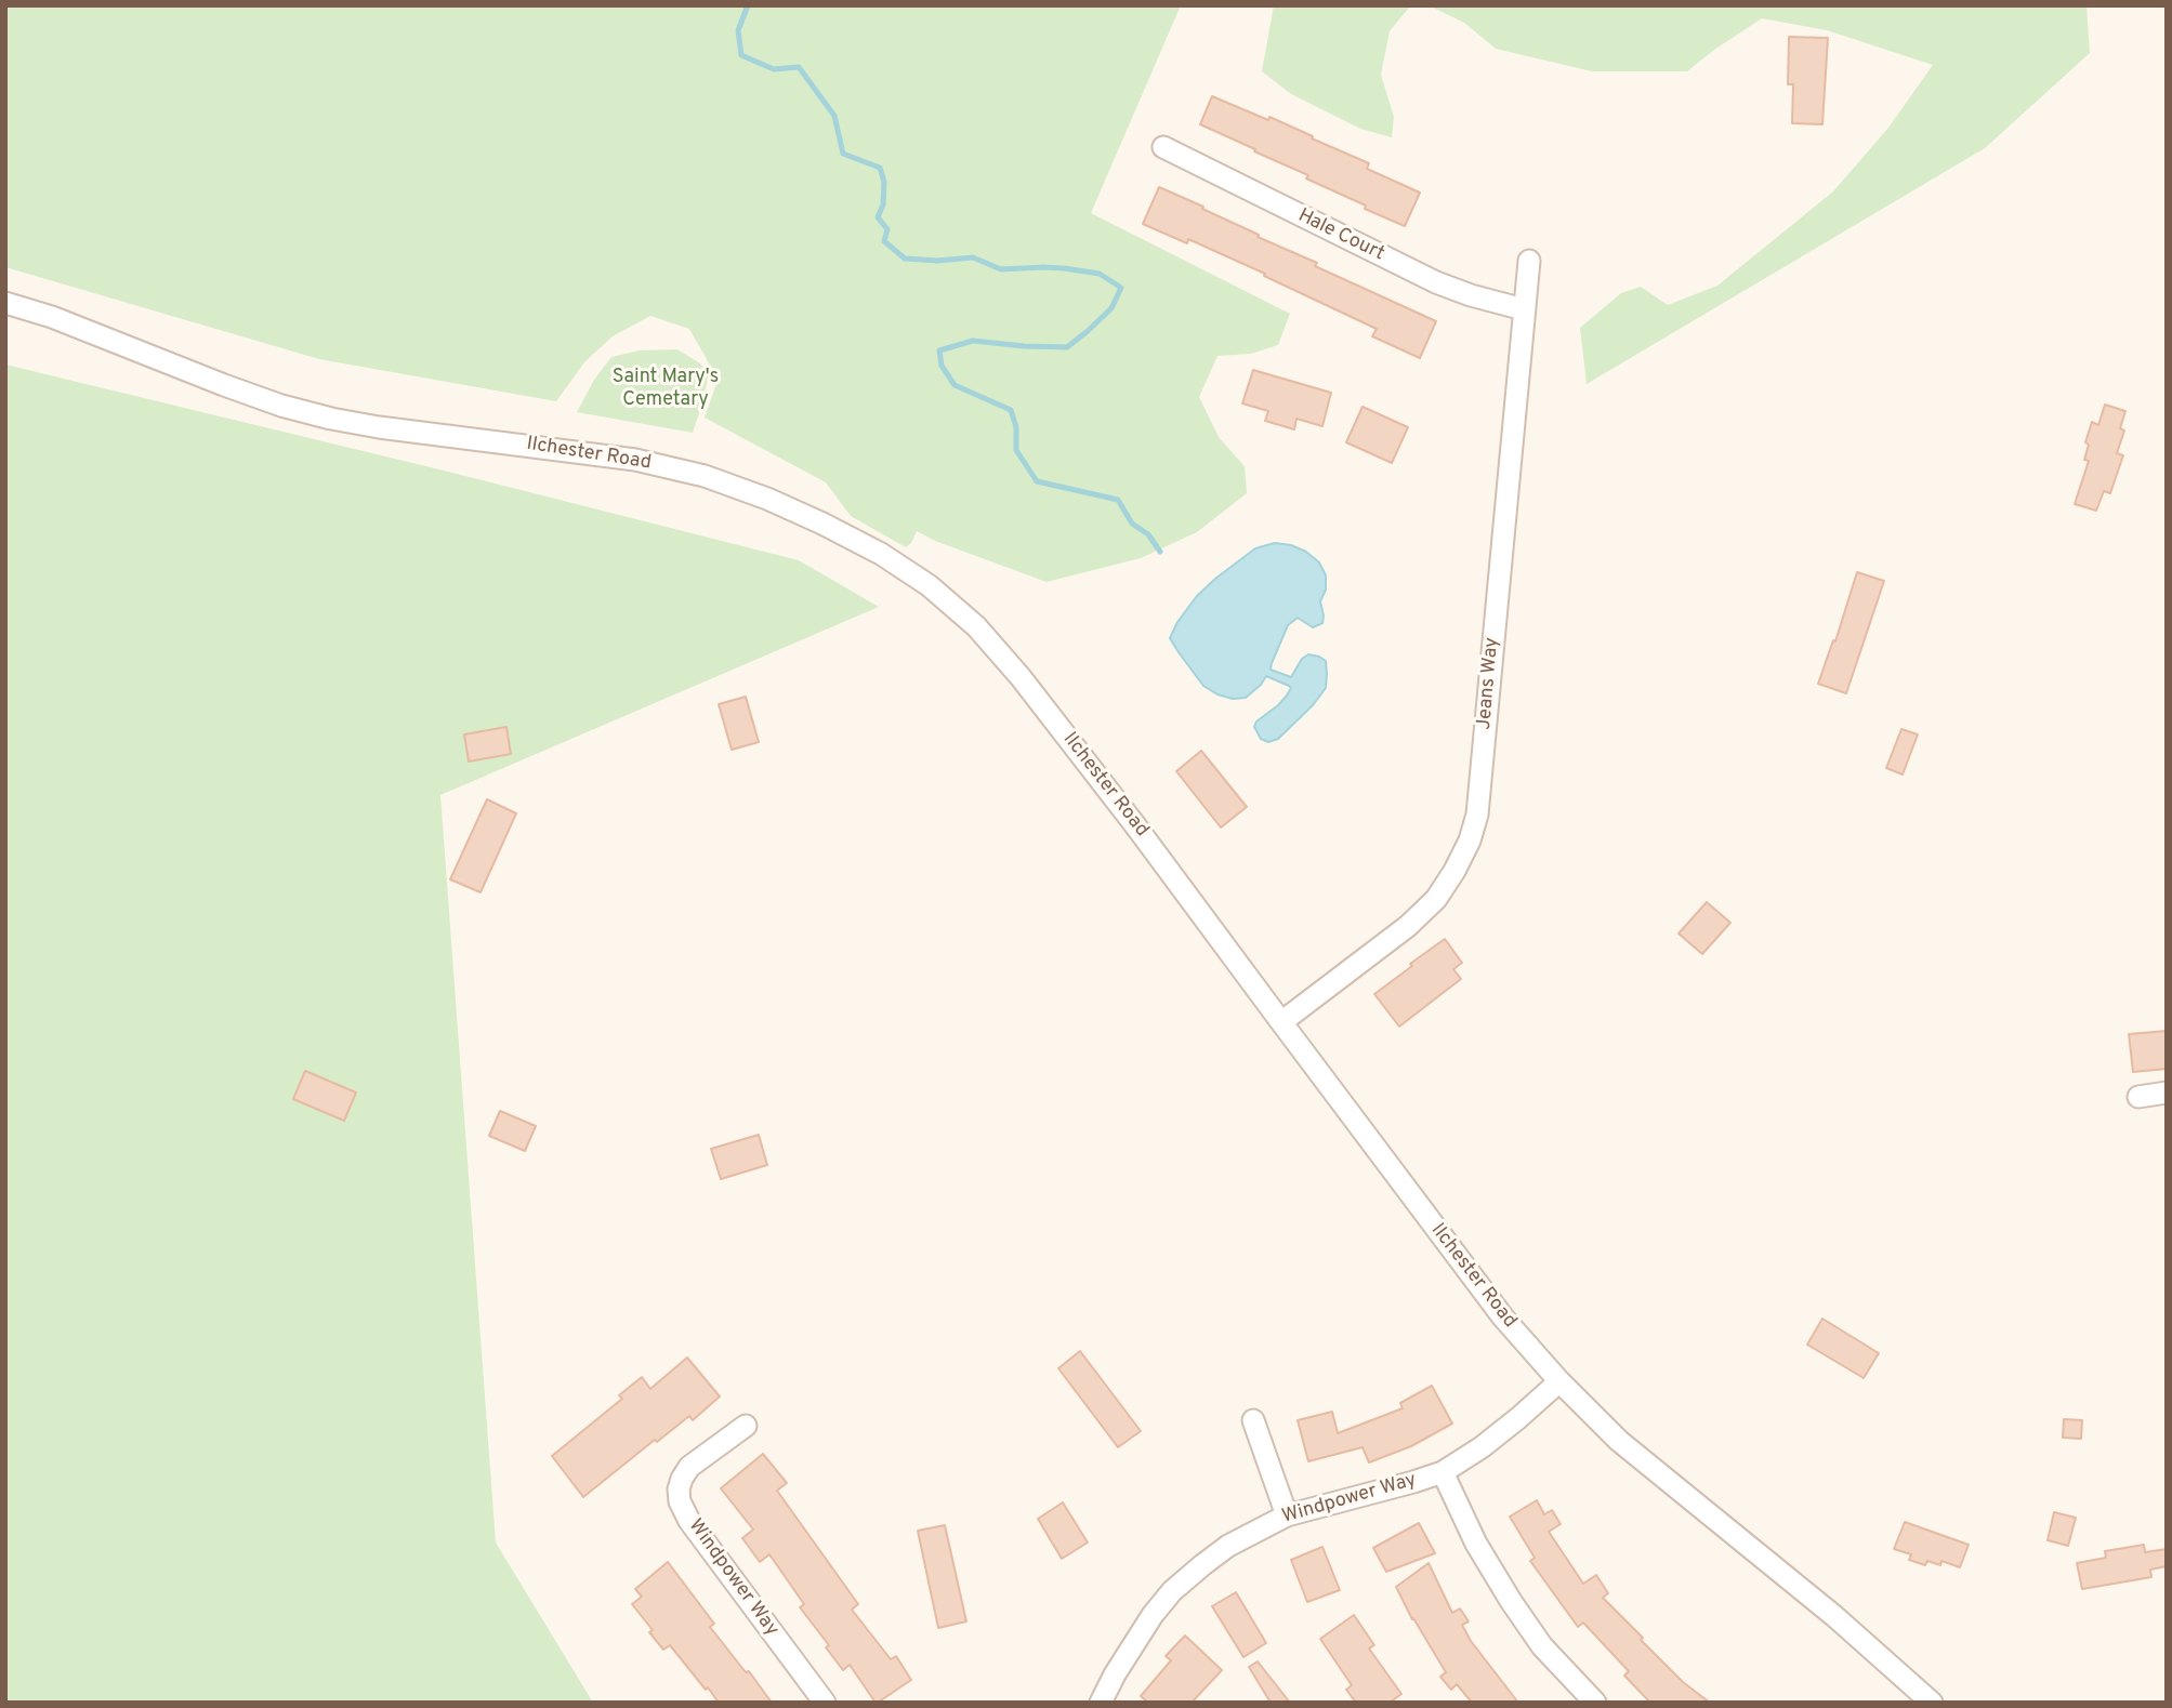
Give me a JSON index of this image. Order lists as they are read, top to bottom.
{
  "streets": {
    "street": [
      "Hale Court",
      "Ilchester Road",
      "Jeans Way",
      "Windpower Way"
    ]
  },
  "crossings": [
    ["Hale Court", "Jeans Way"],
    ["Ilchester Road", "Jeans Way"],
    ["Ilchester Road", "Windpower Way"]
  ],
  "parks": ["Saint Mary's Cemetary"]
}
